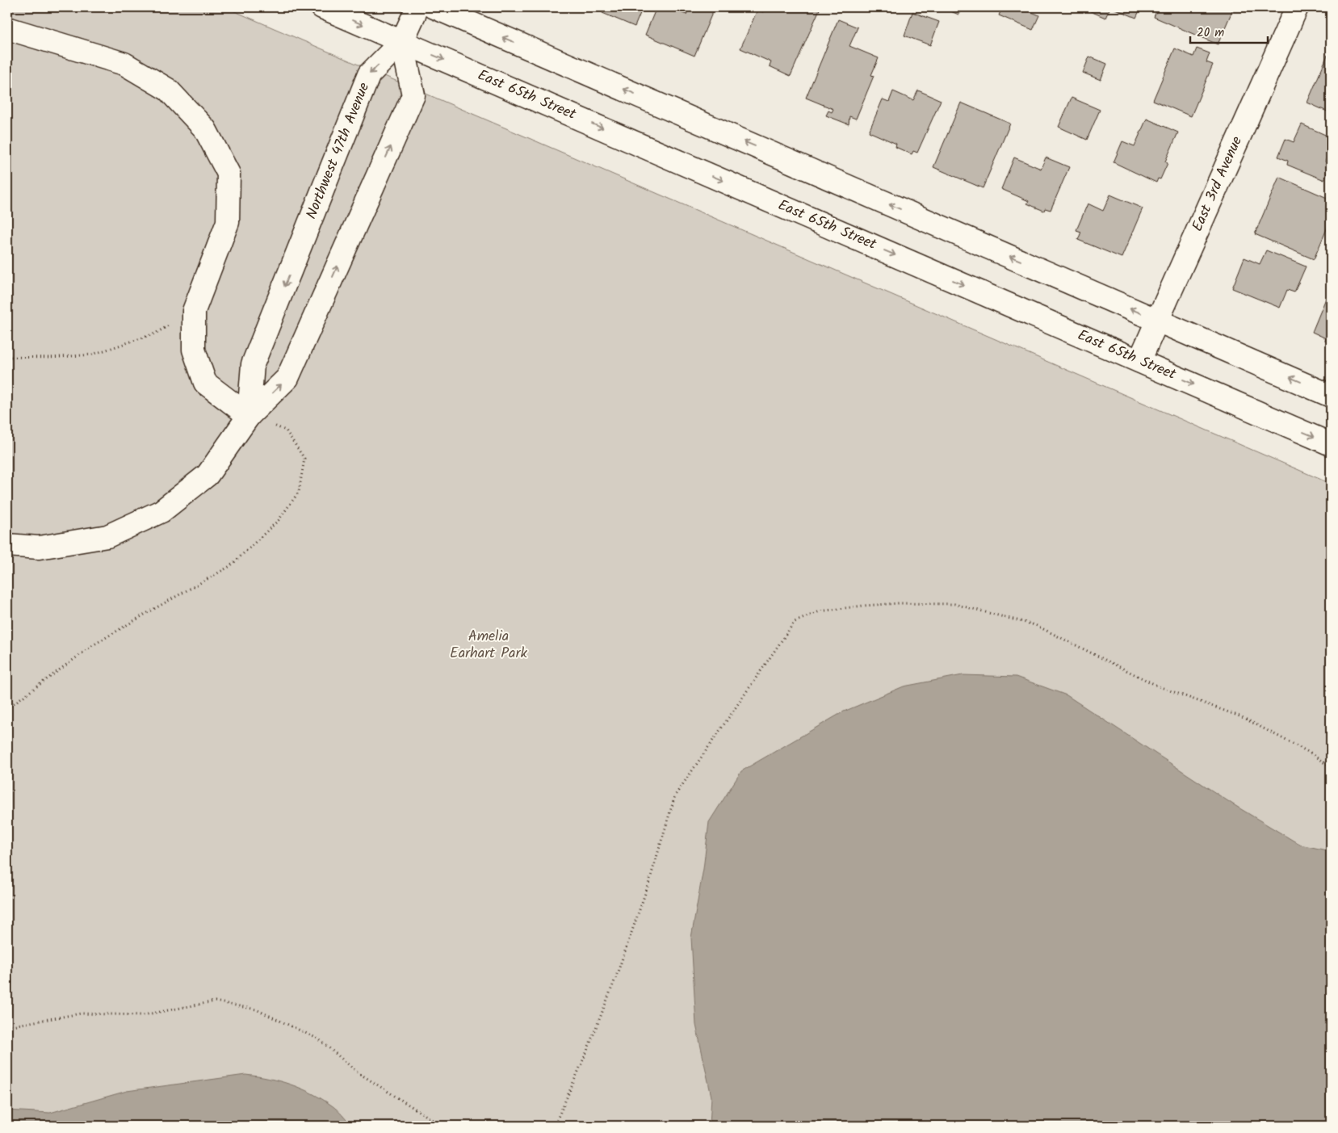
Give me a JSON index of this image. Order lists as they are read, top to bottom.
{
  "streets": {
    "main road": ["East 65th Street", "Northwest 47th Avenue", "East 3rd Avenue"]
  },
  "crossings": [
    ["East 65th Street", "Northwest 47th Avenue"],
    ["East 65th Street", "East 3rd Avenue"]
  ],
  "parks": ["Amelia Earhart Park"],
  "scale_bar": "20 m"
}
